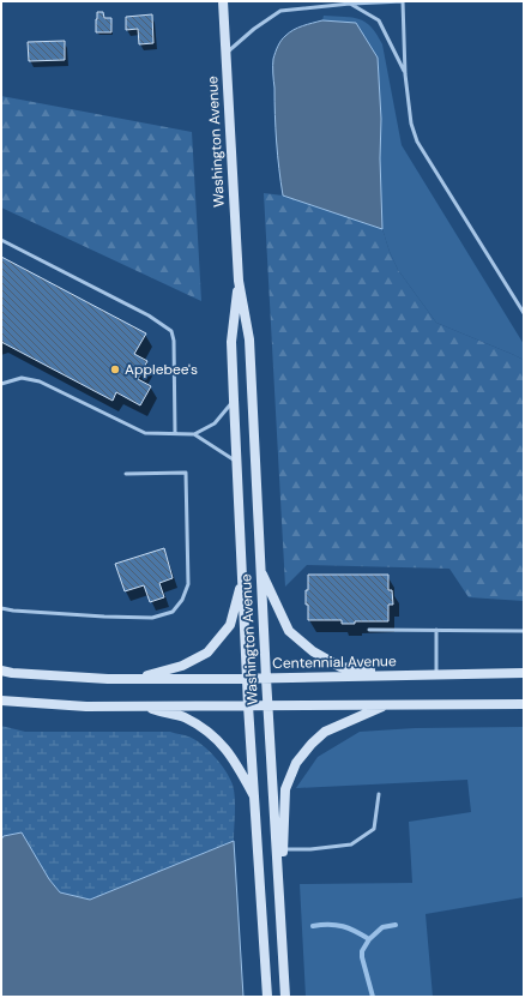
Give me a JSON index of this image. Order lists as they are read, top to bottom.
{
  "streets": {
    "main road": ["Washington Avenue", "Centennial Avenue"]
  },
  "crossings": [
    ["Washington Avenue", "Centennial Avenue"]
  ],
  "places": ["Applebee's"]
}
